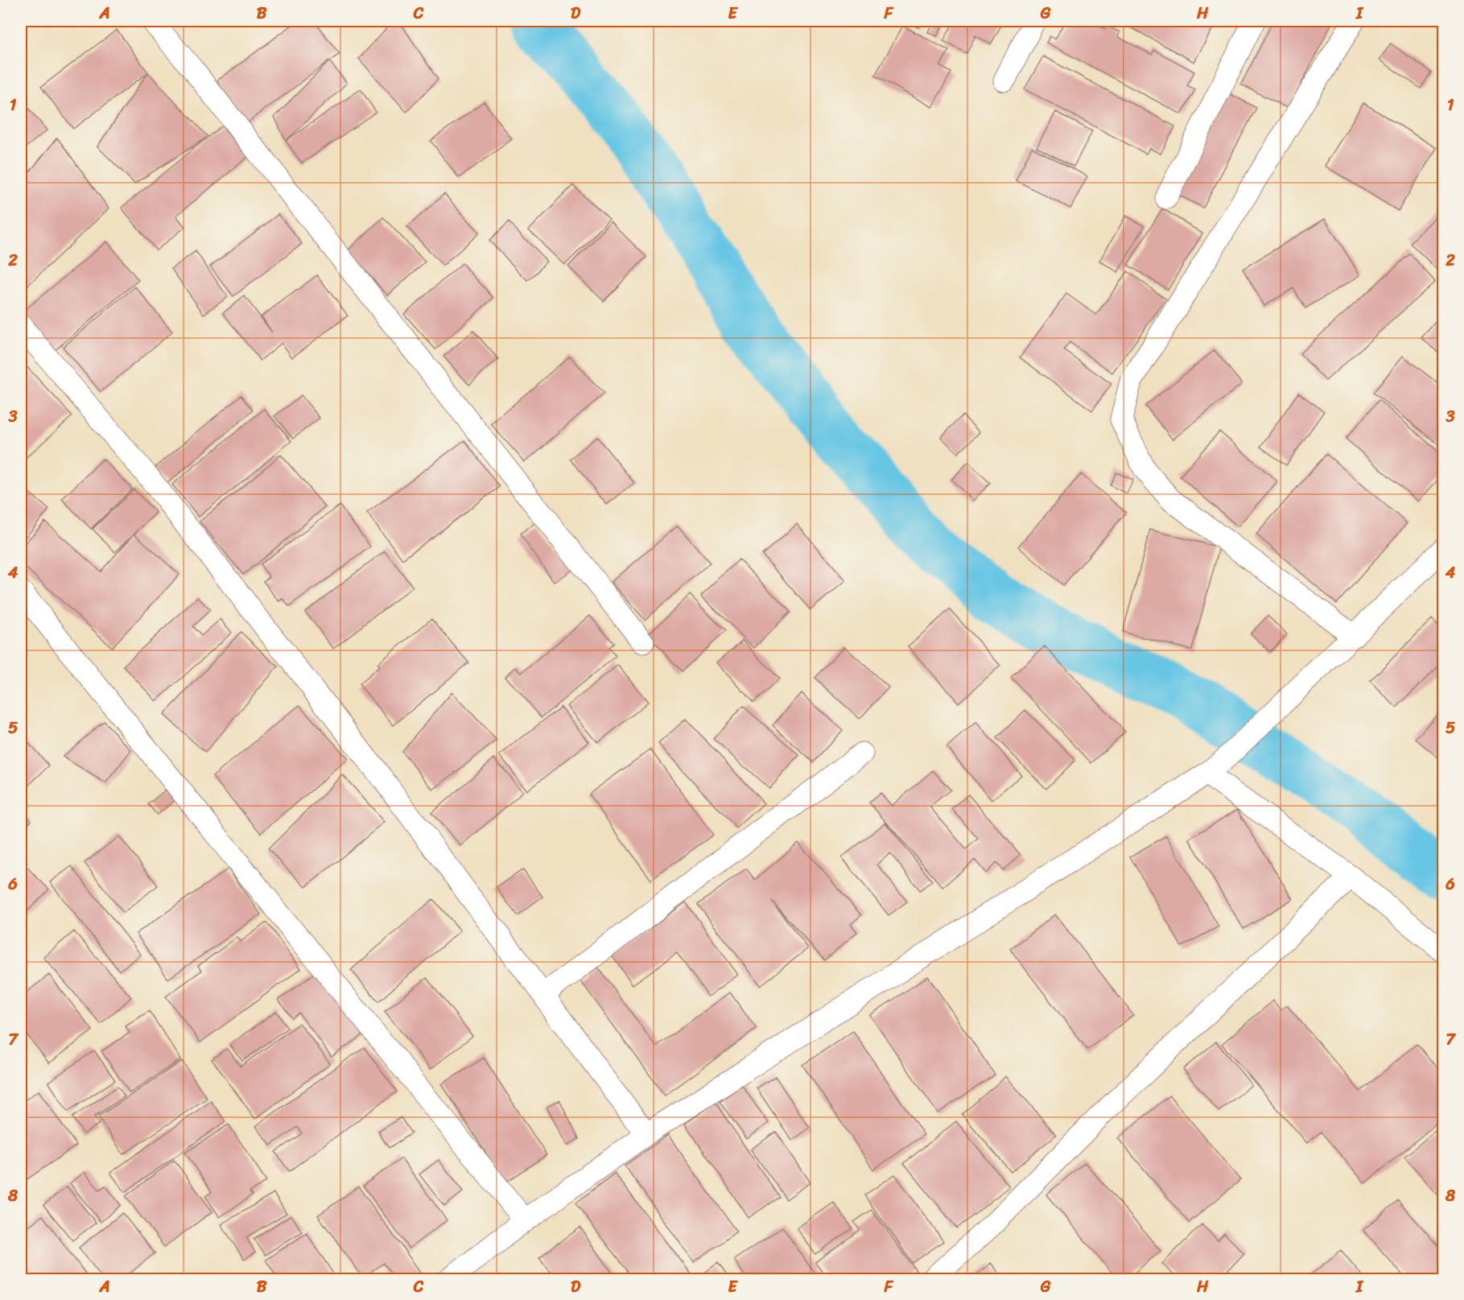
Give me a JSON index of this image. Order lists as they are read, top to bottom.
{
  "grid": {
    "columns": [
      "A",
      "B",
      "C",
      "D",
      "E",
      "F",
      "G",
      "H",
      "I"
    ],
    "rows": [
      "1",
      "2",
      "3",
      "4",
      "5",
      "6",
      "7",
      "8"
    ]
  }
}
